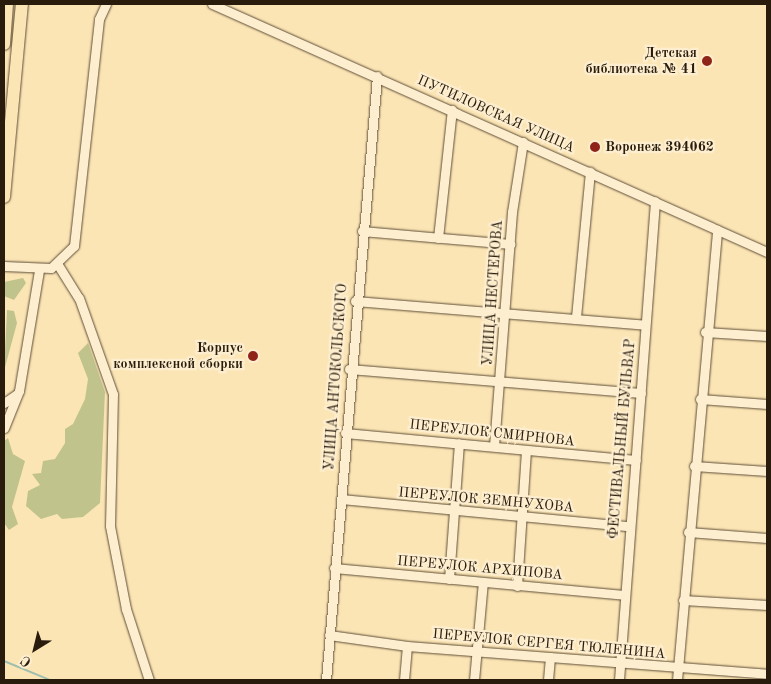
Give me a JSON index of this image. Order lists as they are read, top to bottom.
{
  "streets": {
    "street": [
      "ПУТИЛОВСКАЯ УЛИЦА",
      "УЛИЦА НЕСТЕРОВА",
      "УЛИЦА АНТОКОЛЬСКОГО",
      "ПЕРЕУЛОК СМИРНОВА",
      "ФЕСТИВАЛЬНЫЙ БУЛЬВАР",
      "ПЕРЕУЛОК ЗЕМНУХОВА",
      "ПЕРЕУЛОК АРХИПОВА",
      "ПЕРЕУЛОК СЕРГЕЯ ТЮЛЕНИНА"
    ]
  },
  "crossings": [
    ["ПУТИЛОВСКАЯ УЛИЦА", "УЛИЦА НЕСТЕРОВА"],
    ["ПУТИЛОВСКАЯ УЛИЦА", "УЛИЦА АНТОКОЛЬСКОГО"],
    ["ПУТИЛОВСКАЯ УЛИЦА", "ФЕСТИВАЛЬНЫЙ БУЛЬВАР"],
    ["УЛИЦА НЕСТЕРОВА", "ПЕРЕУЛОК СМИРНОВА"],
    ["УЛИЦА АНТОКОЛЬСКОГО", "ПЕРЕУЛОК СМИРНОВА"],
    ["УЛИЦА АНТОКОЛЬСКОГО", "ПЕРЕУЛОК ЗЕМНУХОВА"],
    ["УЛИЦА АНТОКОЛЬСКОГО", "ПЕРЕУЛОК АРХИПОВА"],
    ["УЛИЦА АНТОКОЛЬСКОГО", "ПЕРЕУЛОК СЕРГЕЯ ТЮЛЕНИНА"],
    ["ПЕРЕУЛОК СМИРНОВА", "ФЕСТИВАЛЬНЫЙ БУЛЬВАР"],
    ["ФЕСТИВАЛЬНЫЙ БУЛЬВАР", "ПЕРЕУЛОК ЗЕМНУХОВА"],
    ["ФЕСТИВАЛЬНЫЙ БУЛЬВАР", "ПЕРЕУЛОК АРХИПОВА"],
    ["ФЕСТИВАЛЬНЫЙ БУЛЬВАР", "ПЕРЕУЛОК СЕРГЕЯ ТЮЛЕНИНА"]
  ],
  "places": ["Детская библиотека № 41", "Воронеж 394062", "Корпус комплексной сборки"],
  "north": "bottom left"
}
